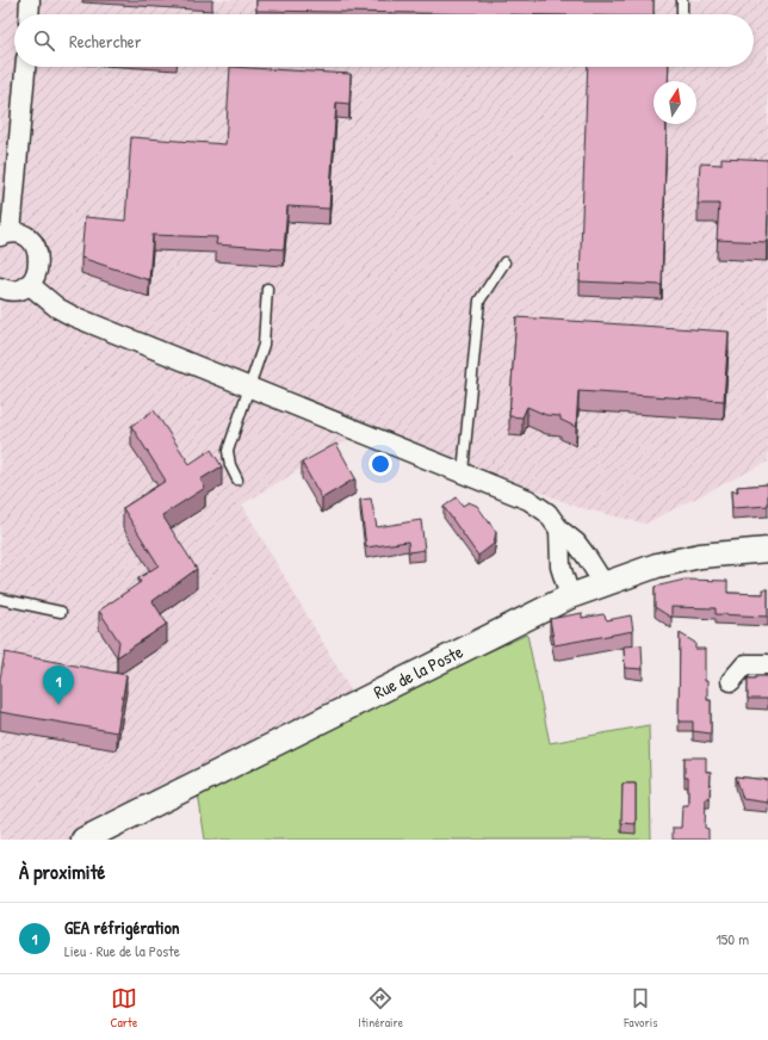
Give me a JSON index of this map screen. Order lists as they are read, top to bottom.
{
  "streets": {
    "street": ["Rue de la Poste"]
  },
  "north": "top",
  "page": {
    "search": "Rechercher",
    "pins": "1",
    "heading": "À proximité",
    "list": [
      {
        "mark": "1",
        "name": "GEA réfrigération",
        "note": "Lieu · Rue de la Poste",
        "value": "150 m"
      }
    ],
    "nav": ["Carte", "Itinéraire", "Favoris"]
  }
}
